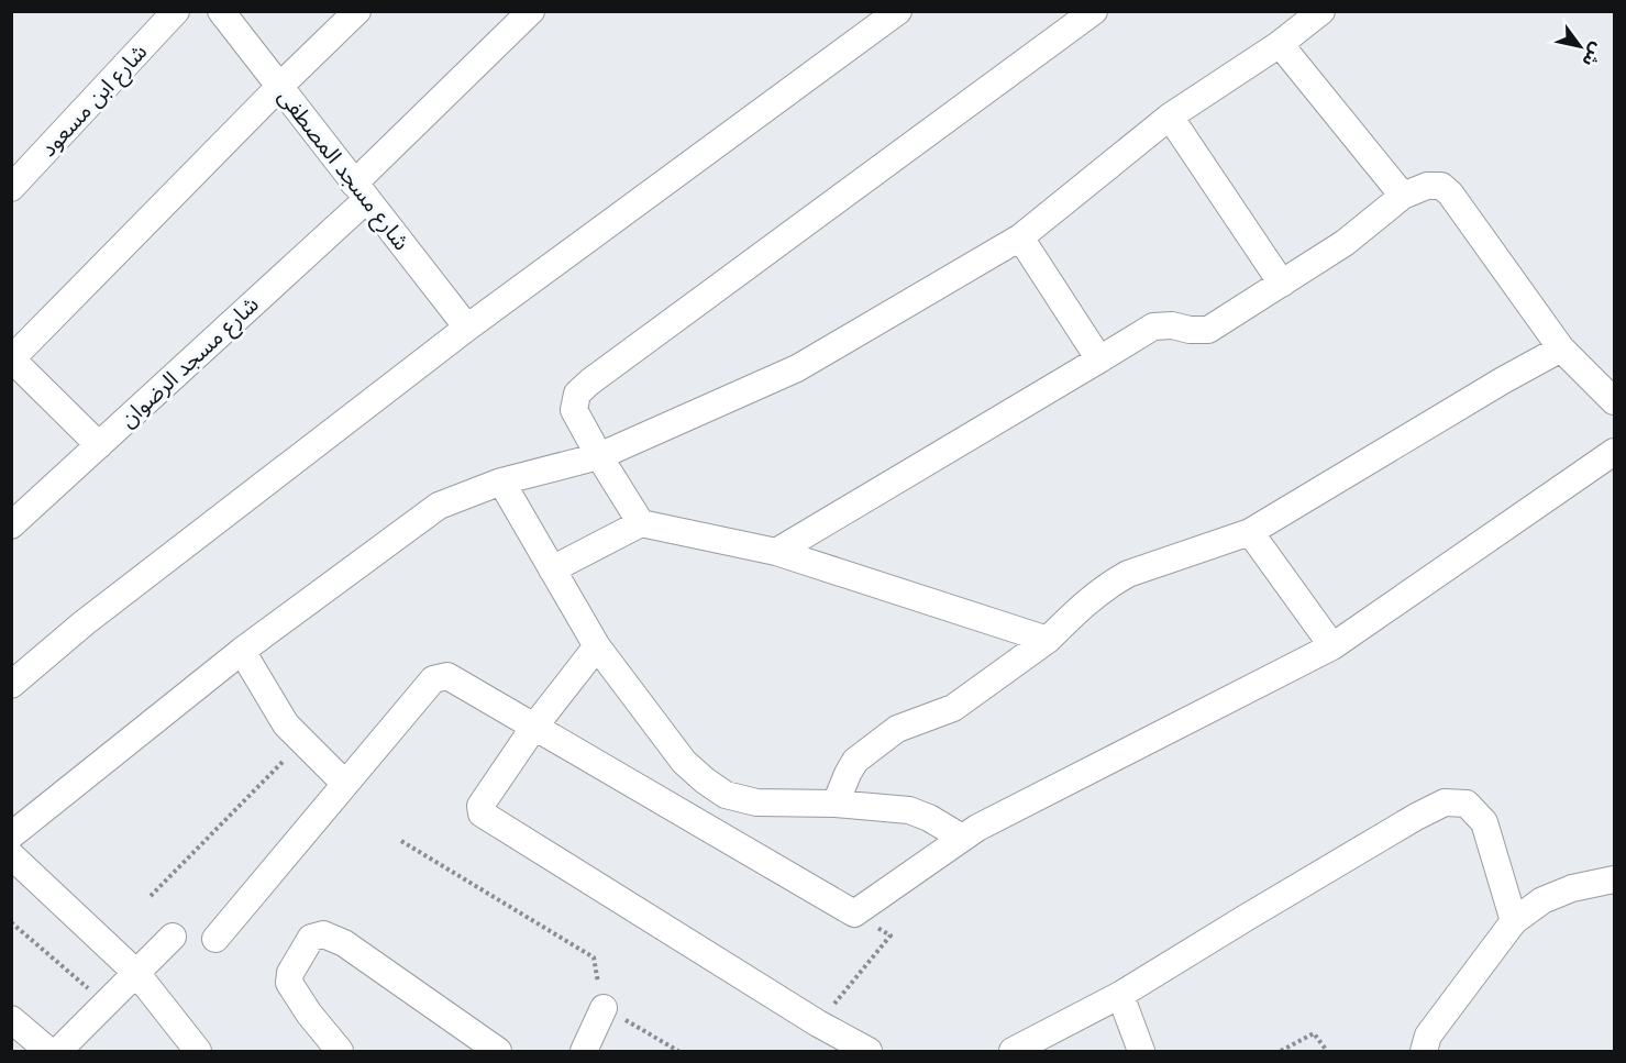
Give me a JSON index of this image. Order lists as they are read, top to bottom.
{
  "streets": {
    "street": ["شارع ابن مسعود", "شارع مسجد المصطفى", "شارع مسجد الرضوان"]
  },
  "crossings": [
    ["شارع مسجد المصطفى", "شارع مسجد الرضوان"]
  ],
  "north": "bottom right"
}
